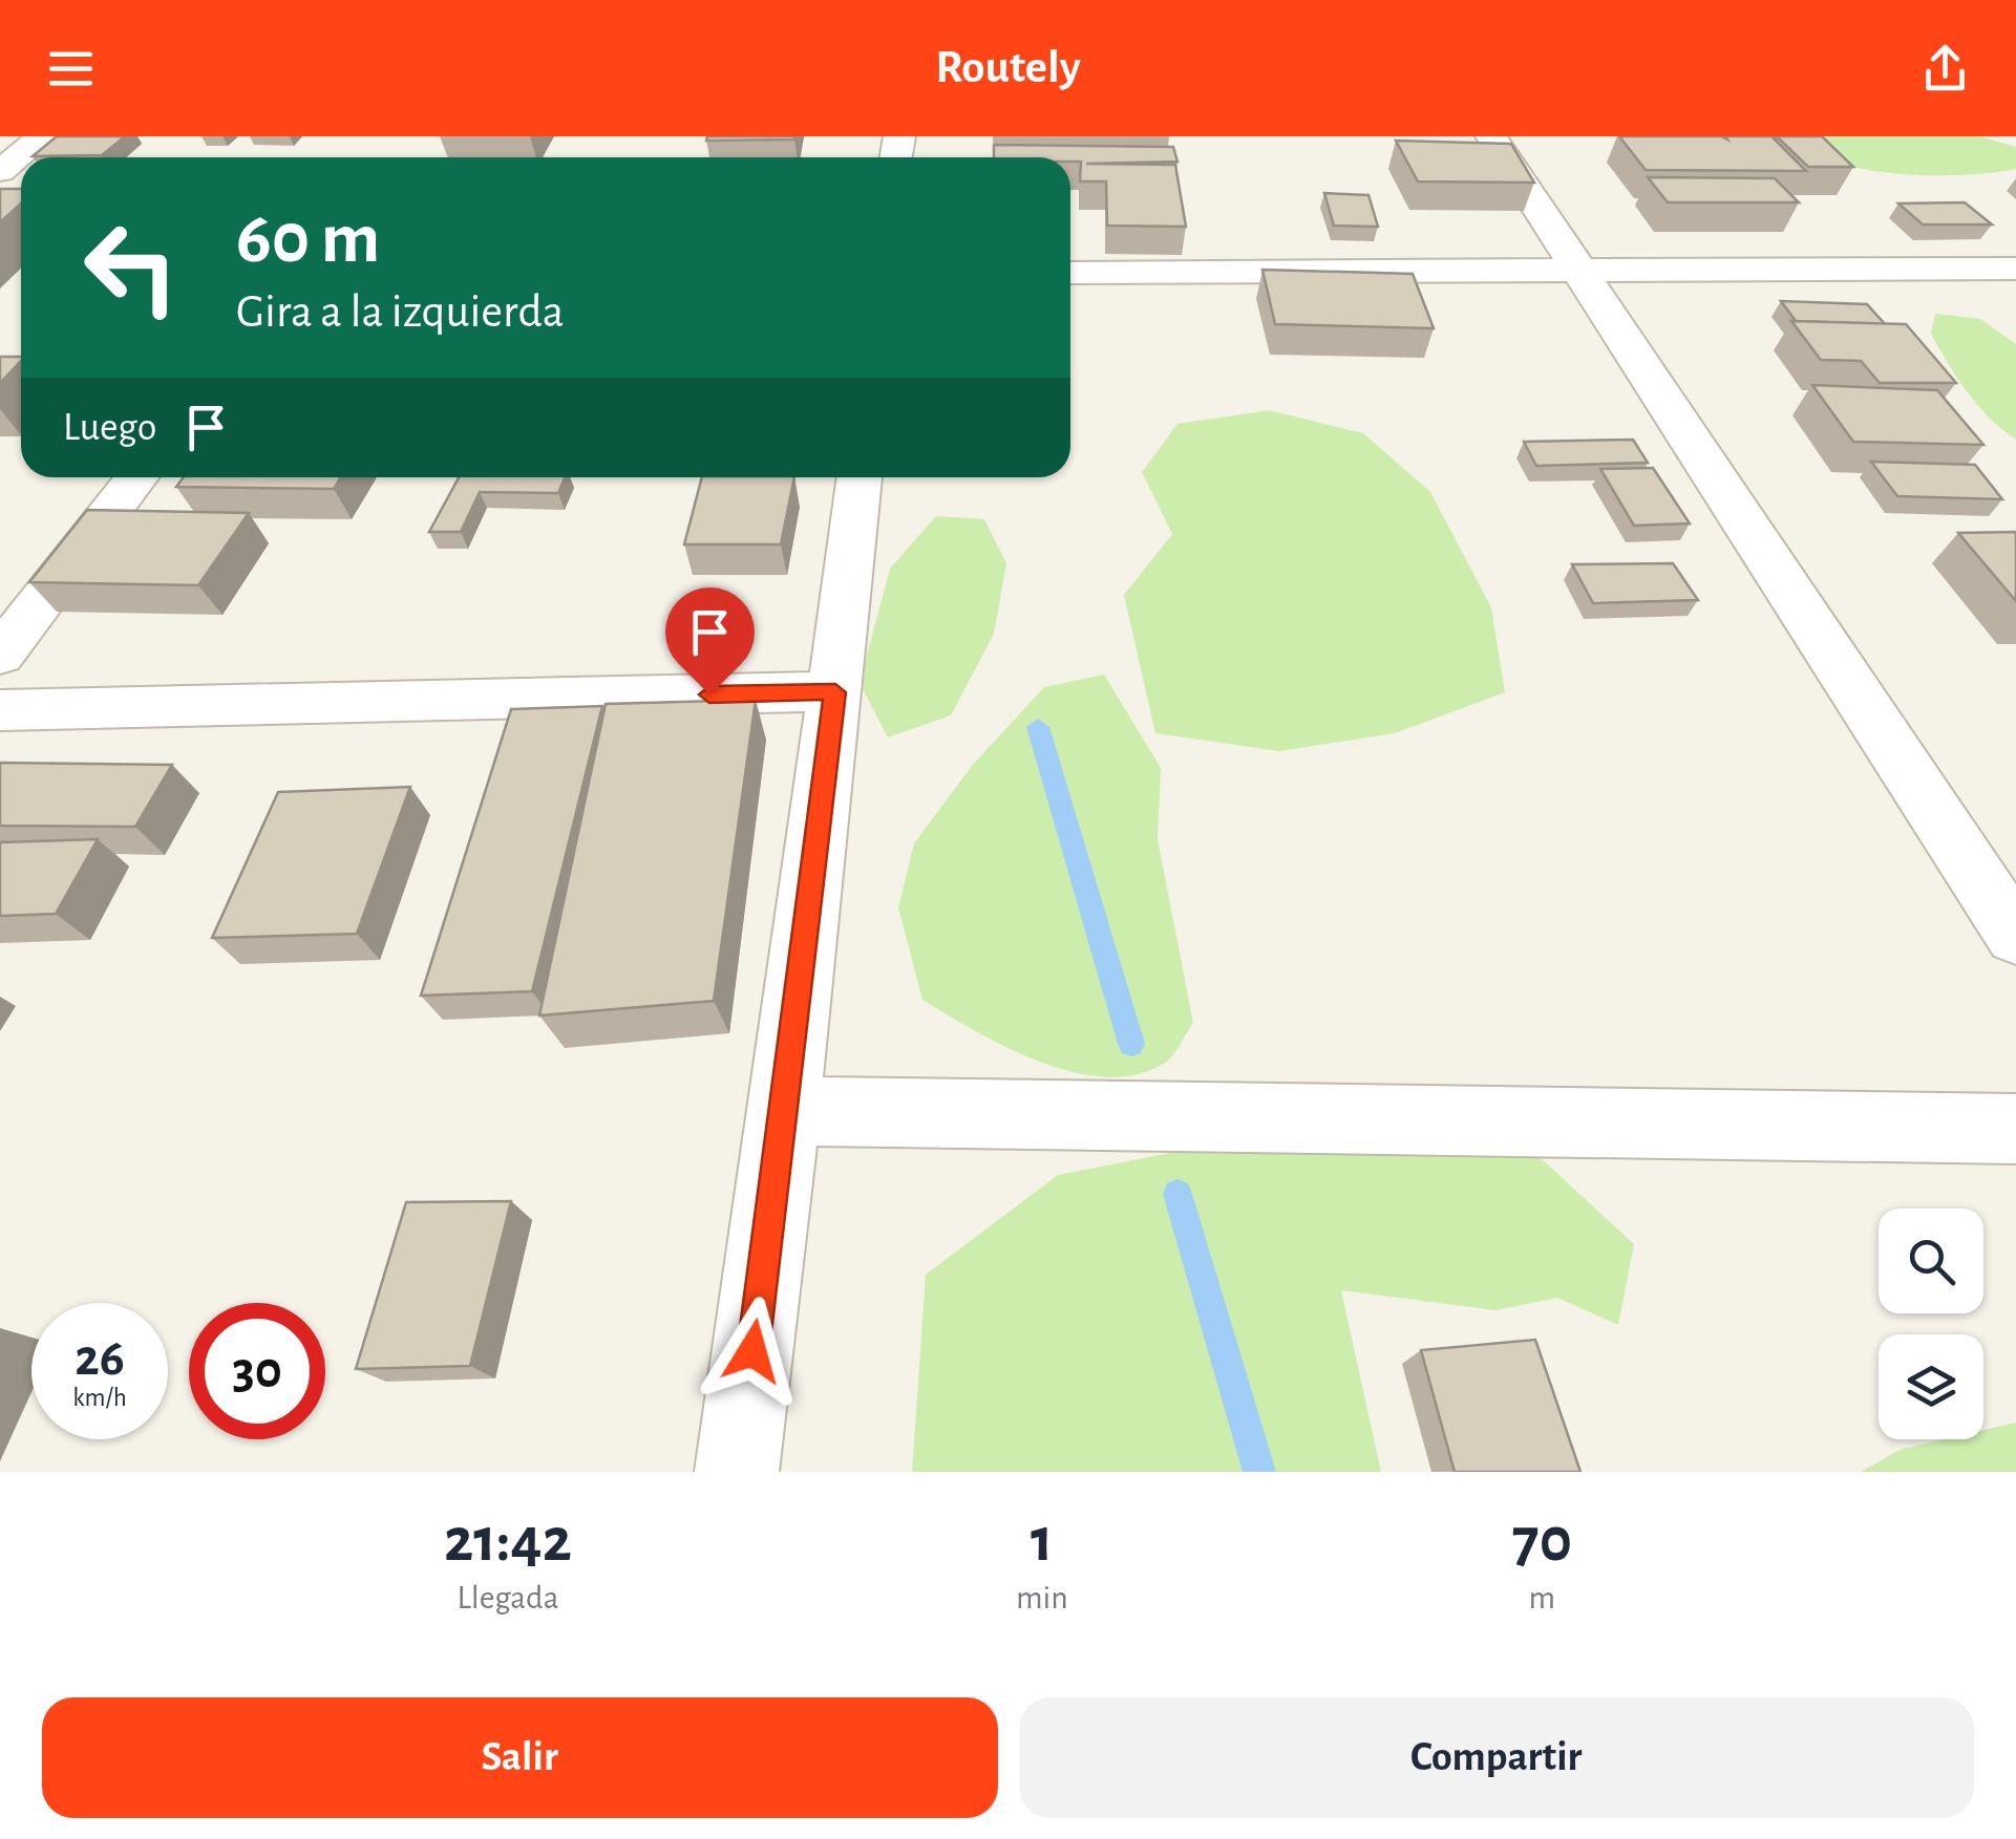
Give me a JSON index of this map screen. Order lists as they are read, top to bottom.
{
  "page": {
    "header": "Routely",
    "turn": ["60 m", "Gira a la izquierda"],
    "then": "Luego",
    "speed": "26 km/h",
    "limit": "30",
    "eta": [
      "21:42",
      "Llegada",
      "1",
      "min",
      "70",
      "m"
    ],
    "buttons": ["Salir", "Compartir"]
  }
}
